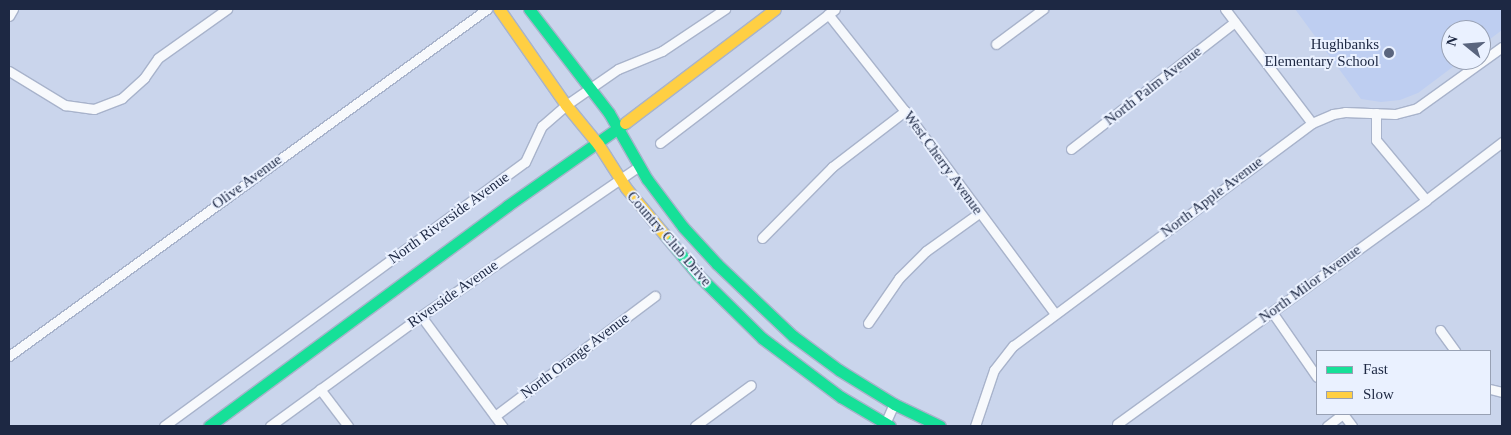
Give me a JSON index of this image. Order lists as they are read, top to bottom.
{
  "streets": {
    "main road": ["North Riverside Avenue", "Country Club Drive"],
    "street": [
      "North Palm Avenue",
      "West Cherry Avenue",
      "Olive Avenue",
      "North Apple Avenue",
      "North Milor Avenue",
      "Riverside Avenue",
      "North Orange Avenue"
    ]
  },
  "crossings": [
    ["West Cherry Avenue", "North Apple Avenue"],
    ["North Riverside Avenue", "Country Club Drive"],
    ["Country Club Drive", "Riverside Avenue"]
  ],
  "places": ["Hughbanks Elementary School"],
  "legend": ["Fast", "Slow"],
  "north": "left"
}
